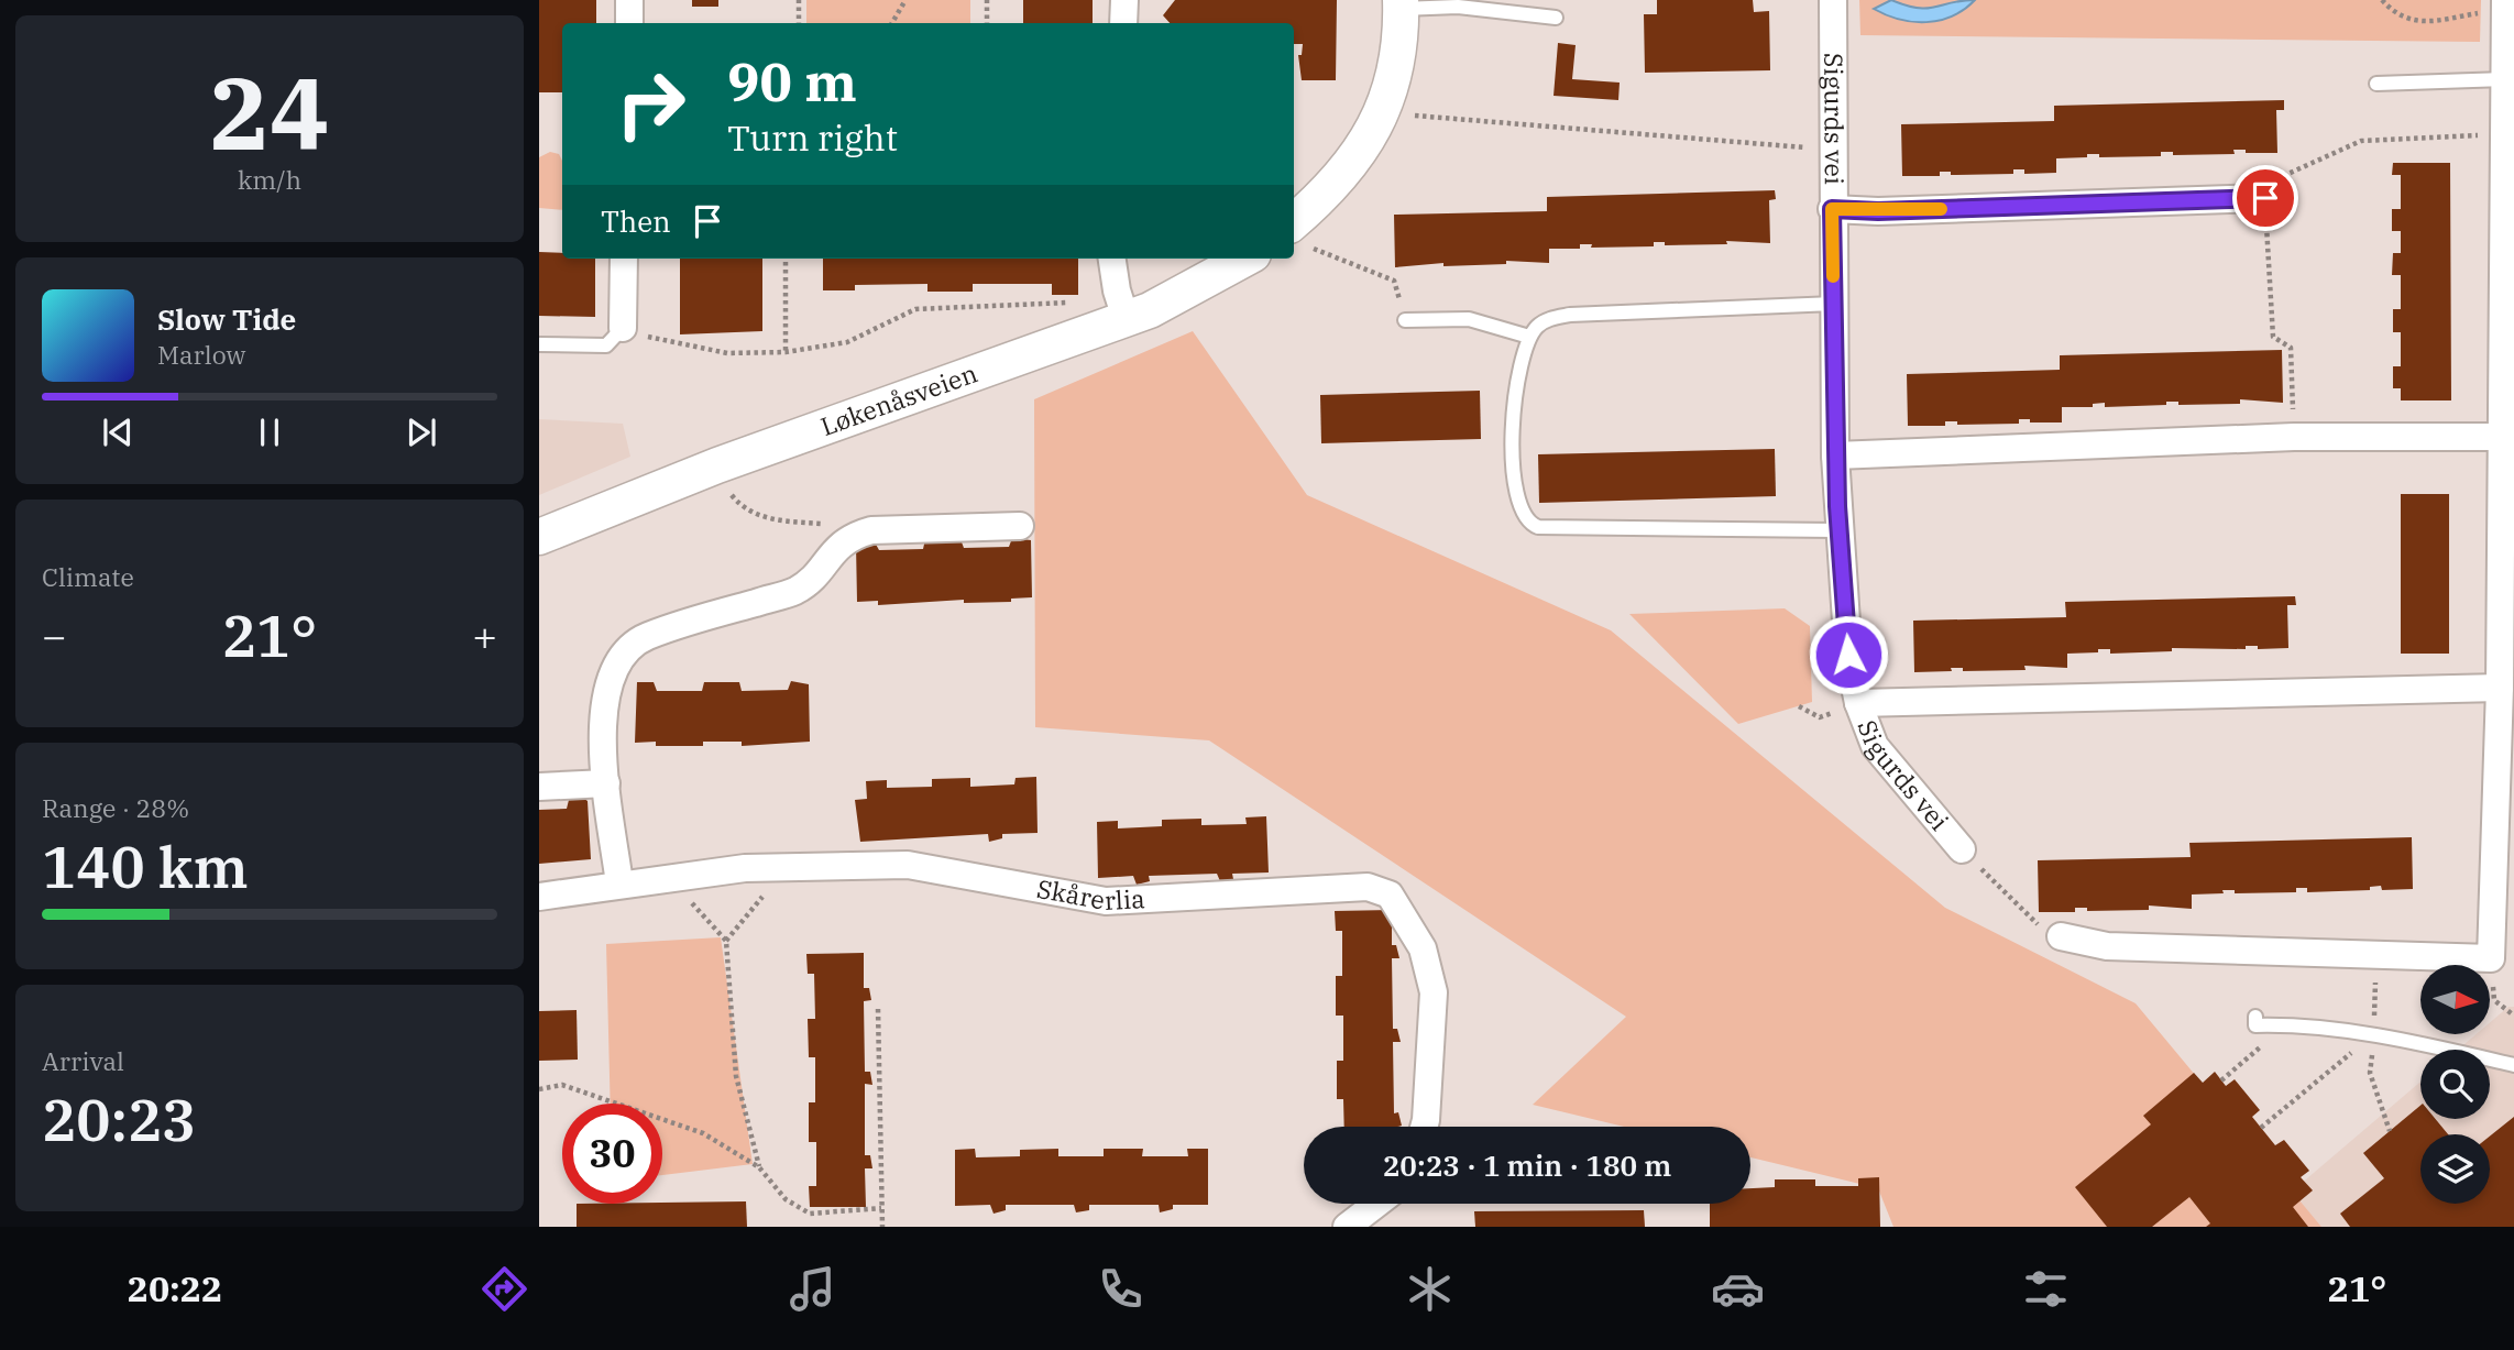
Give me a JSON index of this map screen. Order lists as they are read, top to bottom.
{
  "streets": {
    "street": ["Sigurds vei", "Løkenåsveien", "Skårerlia"]
  },
  "north": "right",
  "page": {
    "tile": [
      ["24", "km/h"],
      "Climate",
      ["Range · 28%", "140 km"],
      ["Arrival", "20:23"]
    ],
    "turn": ["90 m", "Turn right"],
    "then": "Then",
    "song": ["Slow Tide", "Marlow"],
    "heat": ["−", "21°", "+"],
    "limit": "30",
    "trip": "20:23 · 1 min · 180 m",
    "tabs": ["20:22", "21°"]
  }
}
